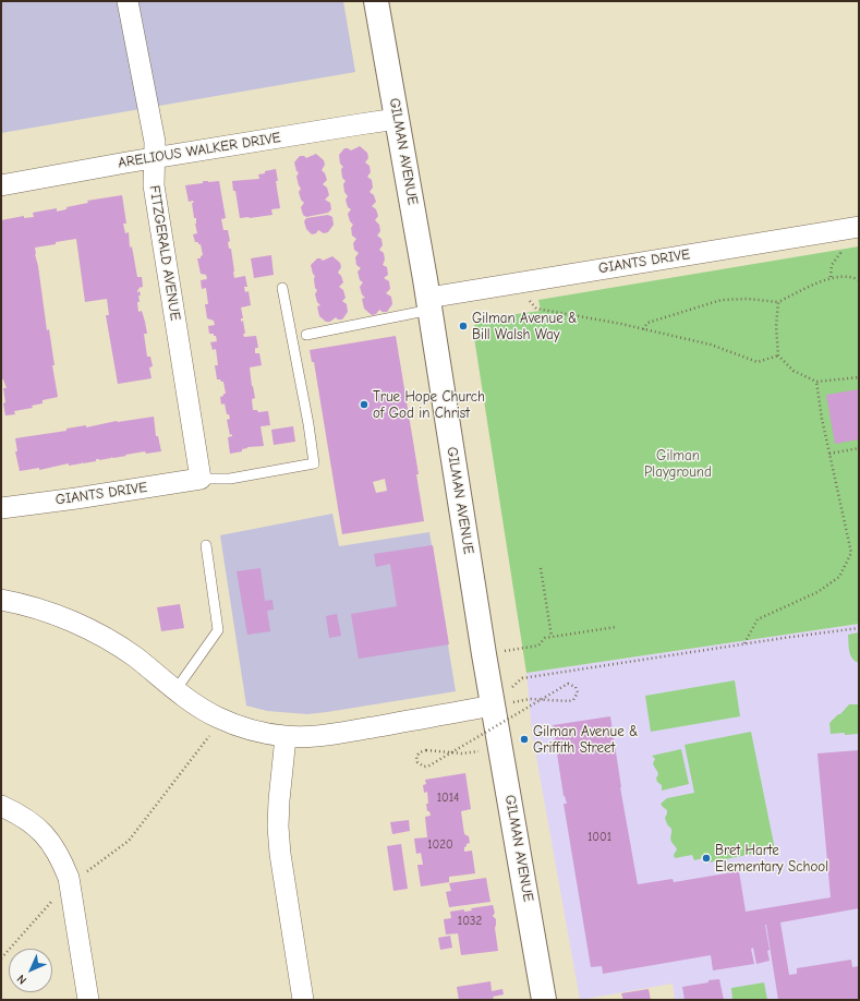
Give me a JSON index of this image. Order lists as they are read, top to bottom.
{
  "streets": {
    "street": [
      "ARELIOUS WALKER DRIVE",
      "GILMAN AVENUE",
      "FITZGERALD AVENUE",
      "GIANTS DRIVE"
    ]
  },
  "crossings": [
    ["ARELIOUS WALKER DRIVE", "GILMAN AVENUE"],
    ["ARELIOUS WALKER DRIVE", "FITZGERALD AVENUE"],
    ["GILMAN AVENUE", "GIANTS DRIVE"],
    ["FITZGERALD AVENUE", "GIANTS DRIVE"]
  ],
  "parks": ["Gilman Playground"],
  "places": [
    "Gilman Avenue & Bill Walsh Way",
    "True Hope Church of God in Christ",
    "Gilman Avenue & Griffith Street",
    "Bret Harte Elementary School"
  ],
  "house_numbers": [
    "1014",
    "1001",
    "1020",
    "1032"
  ],
  "north": "bottom left"
}
